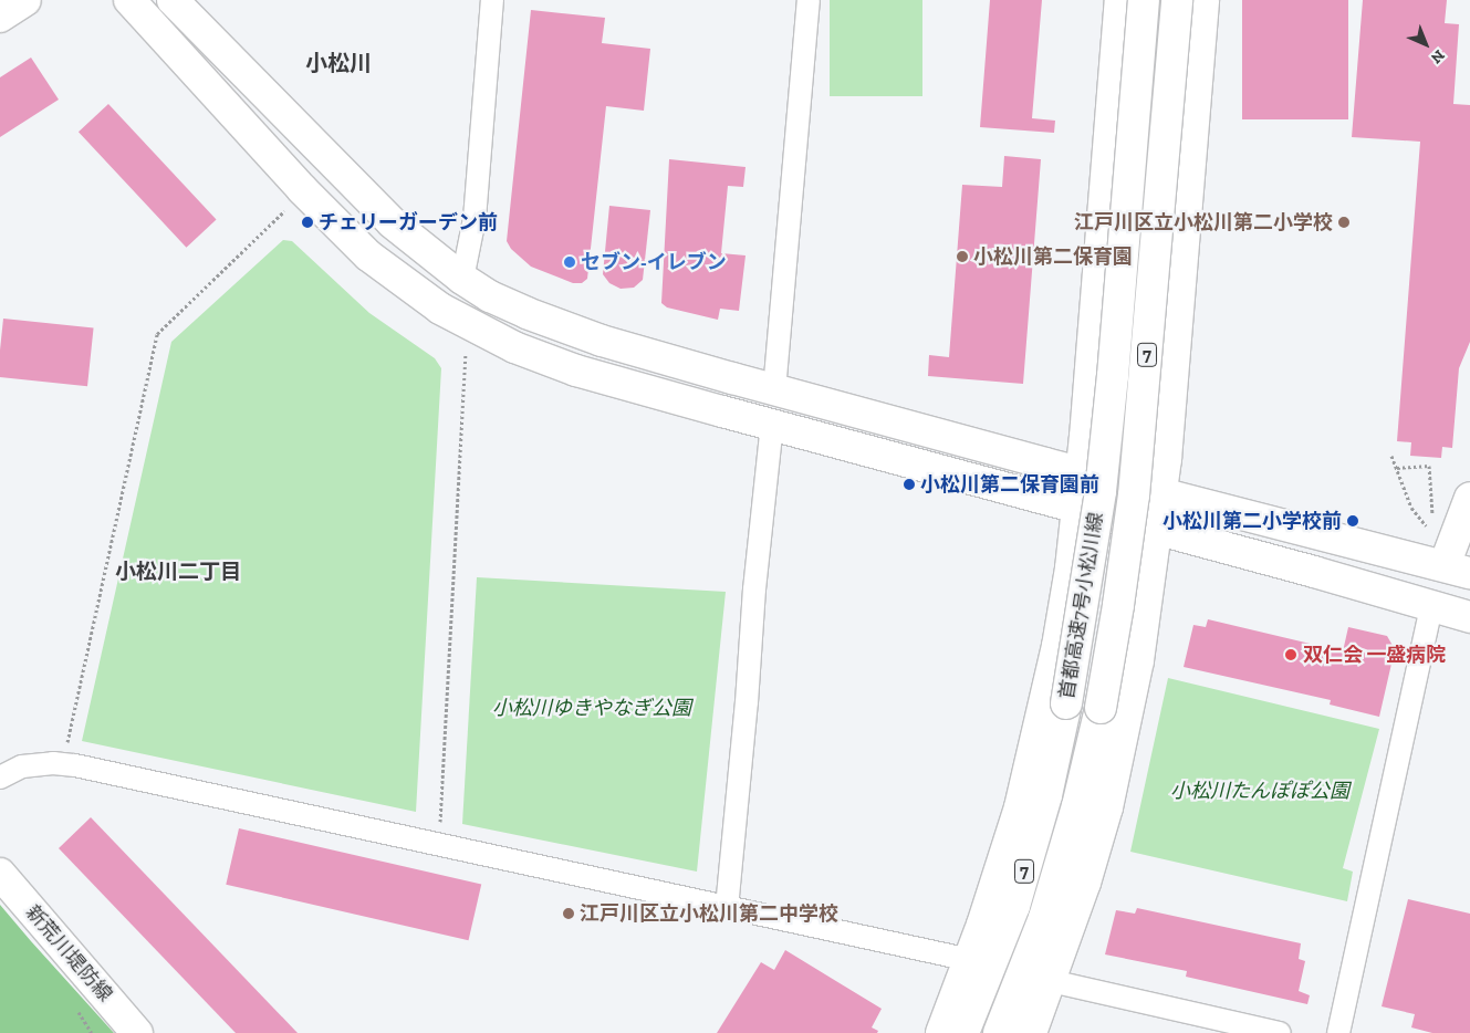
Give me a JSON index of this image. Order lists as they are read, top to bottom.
{
  "streets": {
    "main road": ["7", "首都高速7号小松川線", "新荒川堤防線"]
  },
  "districts": ["小松川", "小松川二丁目"],
  "parks": ["小松川ゆきやなぎ公園", "小松川たんぽぽ公園"],
  "places": [
    "チェリーガーデン前",
    "江戸川区立小松川第二小学校",
    "小松川第二保育園",
    "セブン-イレブン",
    "小松川第二保育園前",
    "小松川第二小学校前",
    "双仁会 一盛病院",
    "江戸川区立小松川第二中学校"
  ],
  "north": "bottom right"
}
